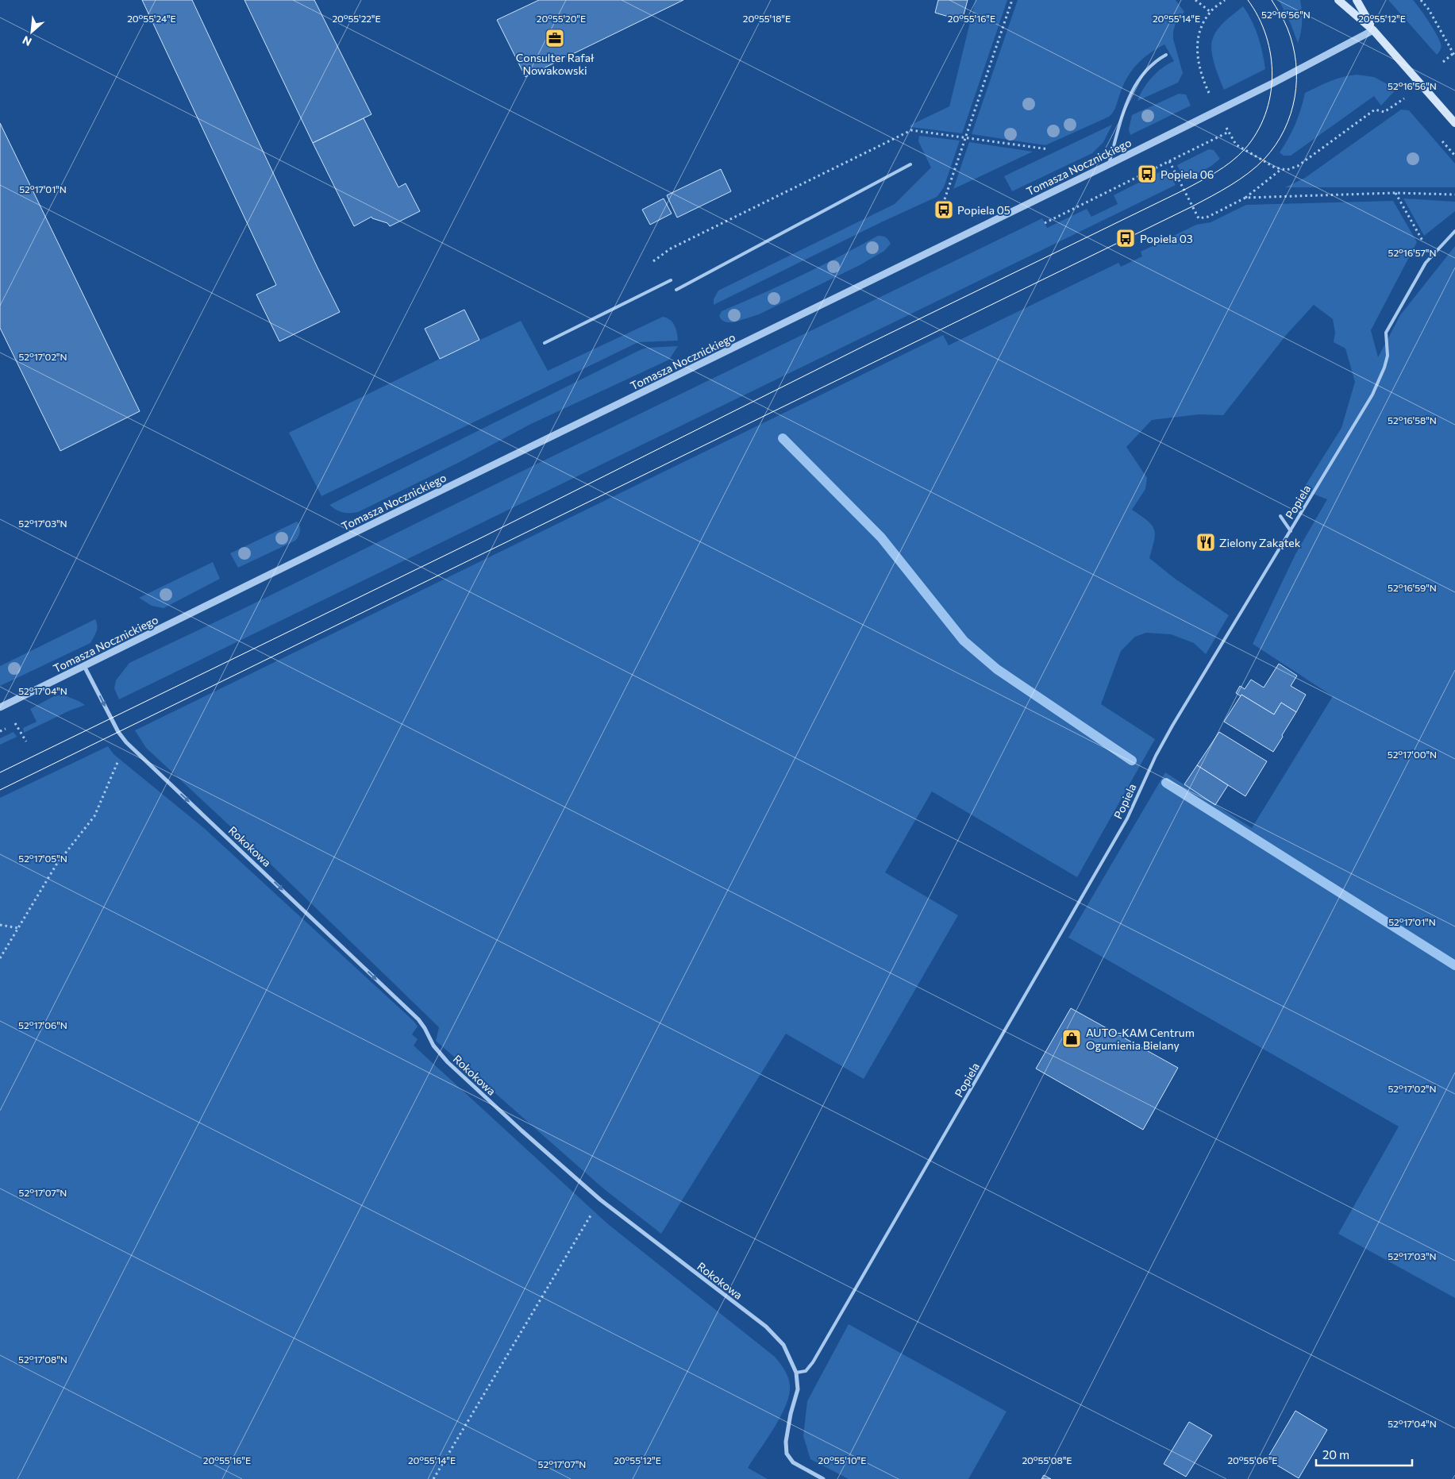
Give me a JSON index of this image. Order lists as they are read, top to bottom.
{
  "streets": {
    "street": ["Tomasza Nocznickiego", "Rokokowa"],
    "lane": ["Popiela"]
  },
  "crossings": [
    ["Tomasza Nocznickiego", "Rokokowa"],
    ["Popiela", "Rokokowa"]
  ],
  "one_way": ["Rokokowa"],
  "places": {
    "office": ["Consulter Rafał Nowakowski"],
    "bus stop": ["Popiela 06", "Popiela 05", "Popiela 03"],
    "restaurant": ["Zielony Zakątek"],
    "shop": ["AUTO-KAM Centrum Ogumienia Bielany"]
  },
  "scale_bar": "20 m",
  "north": "bottom left",
  "coordinates": [
    "52°16'56\"N",
    "20°55'24\"E",
    "20°55'22\"E",
    "20°55'20\"E",
    "20°55'18\"E",
    "20°55'16\"E",
    "20°55'14\"E",
    "20°55'12\"E",
    "52°17'01\"N",
    "52°16'57\"N",
    "52°17'02\"N",
    "52°16'58\"N",
    "52°17'03\"N",
    "52°16'59\"N",
    "52°17'04\"N",
    "52°17'00\"N",
    "52°17'05\"N",
    "52°17'06\"N",
    "52°17'07\"N",
    "52°17'08\"N",
    "20°55'10\"E",
    "20°55'08\"E",
    "20°55'06\"E"
  ]
}
